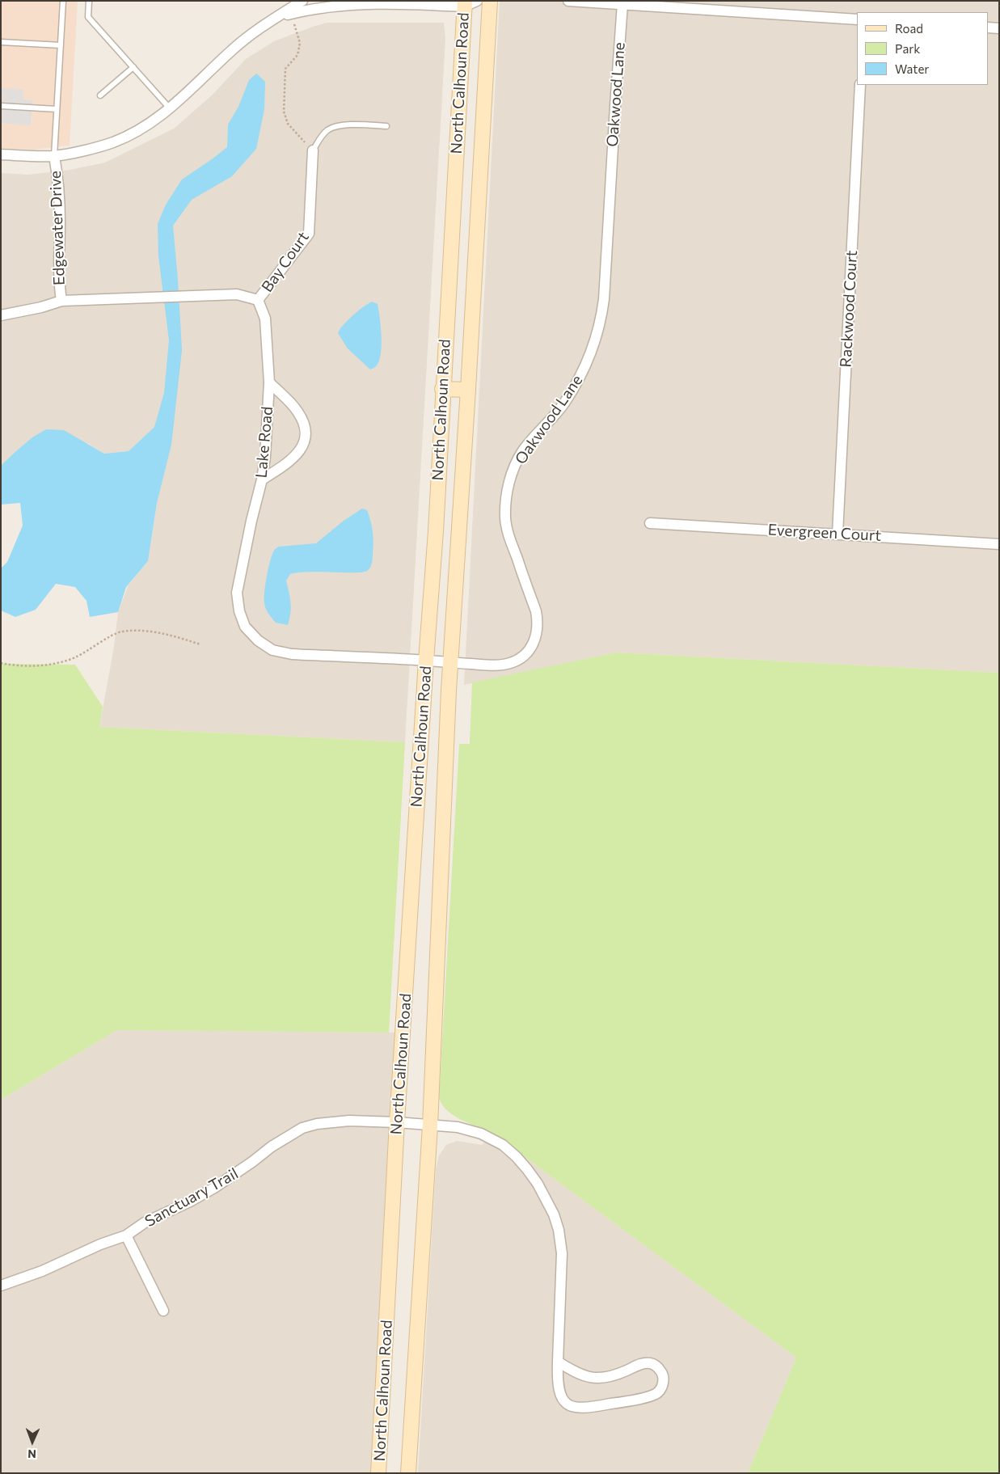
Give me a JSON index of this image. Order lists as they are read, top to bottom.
{
  "streets": {
    "main road": ["North Calhoun Road"],
    "street": [
      "Oakwood Lane",
      "Edgewater Drive",
      "Bay Court",
      "Rackwood Court",
      "Lake Road",
      "Evergreen Court",
      "Sanctuary Trail"
    ]
  },
  "crossings": [
    ["North Calhoun Road", "Oakwood Lane"],
    ["North Calhoun Road", "Lake Road"],
    ["North Calhoun Road", "Sanctuary Trail"],
    ["Oakwood Lane", "Lake Road"],
    ["Bay Court", "Lake Road"],
    ["Rackwood Court", "Evergreen Court"]
  ],
  "legend": ["Road", "Park", "Water"],
  "north": "bottom"
}
